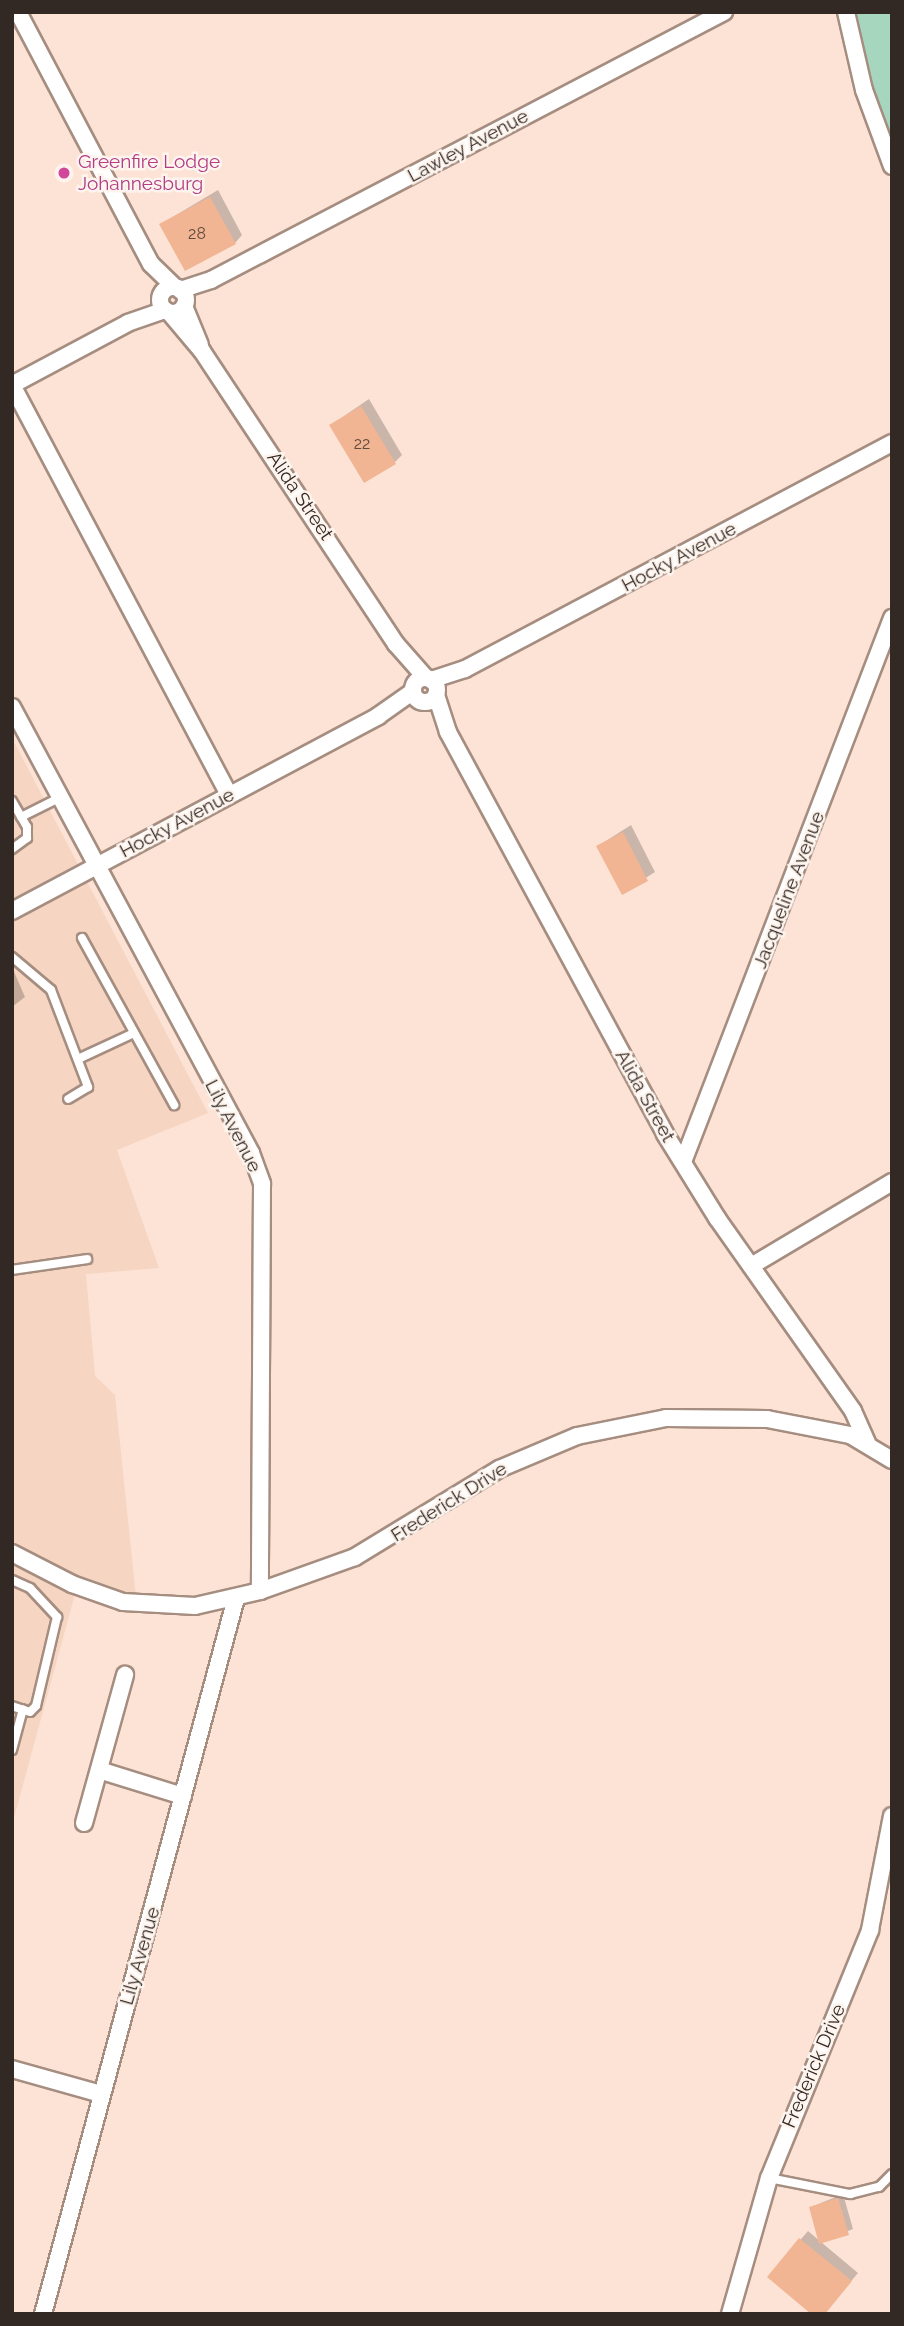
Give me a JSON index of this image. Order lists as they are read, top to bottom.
{
  "streets": {
    "street": [
      "Lawley Avenue",
      "Alida Street",
      "Hocky Avenue",
      "Jacqueline Avenue",
      "Lily Avenue",
      "Frederick Drive"
    ]
  },
  "crossings": [
    ["Lawley Avenue", "Alida Street"],
    ["Alida Street", "Hocky Avenue"],
    ["Alida Street", "Jacqueline Avenue"],
    ["Alida Street", "Frederick Drive"],
    ["Hocky Avenue", "Lily Avenue"],
    ["Lily Avenue", "Frederick Drive"]
  ],
  "places": ["Greenfire Lodge Johannesburg"],
  "house_numbers": ["28", "22"]
}
